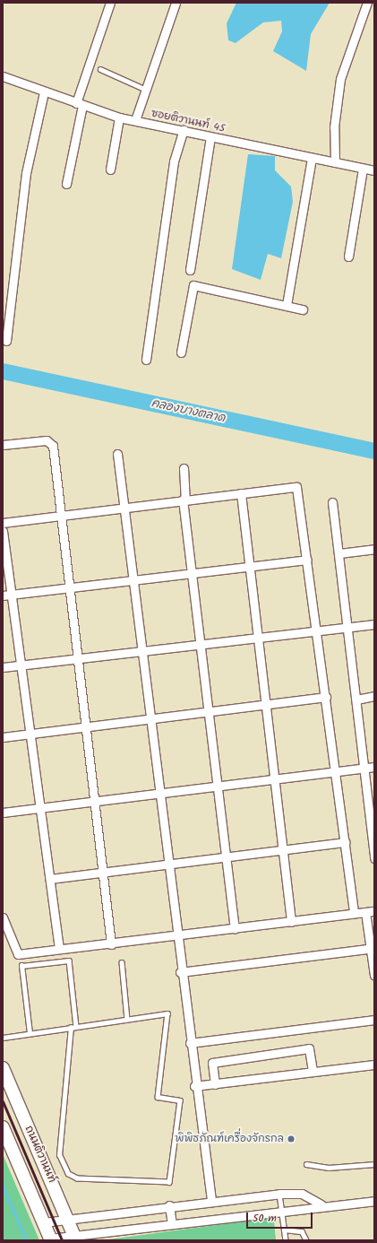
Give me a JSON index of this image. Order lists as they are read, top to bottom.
{
  "streets": {
    "main road": ["ถนนติวานนท์"],
    "street": ["ซอยติวานนท์ 45"]
  },
  "water": ["คลองบางตลาด"],
  "places": ["พิพิธภัณฑ์เครื่องจักรกล"],
  "scale_bar": "50 m"
}
